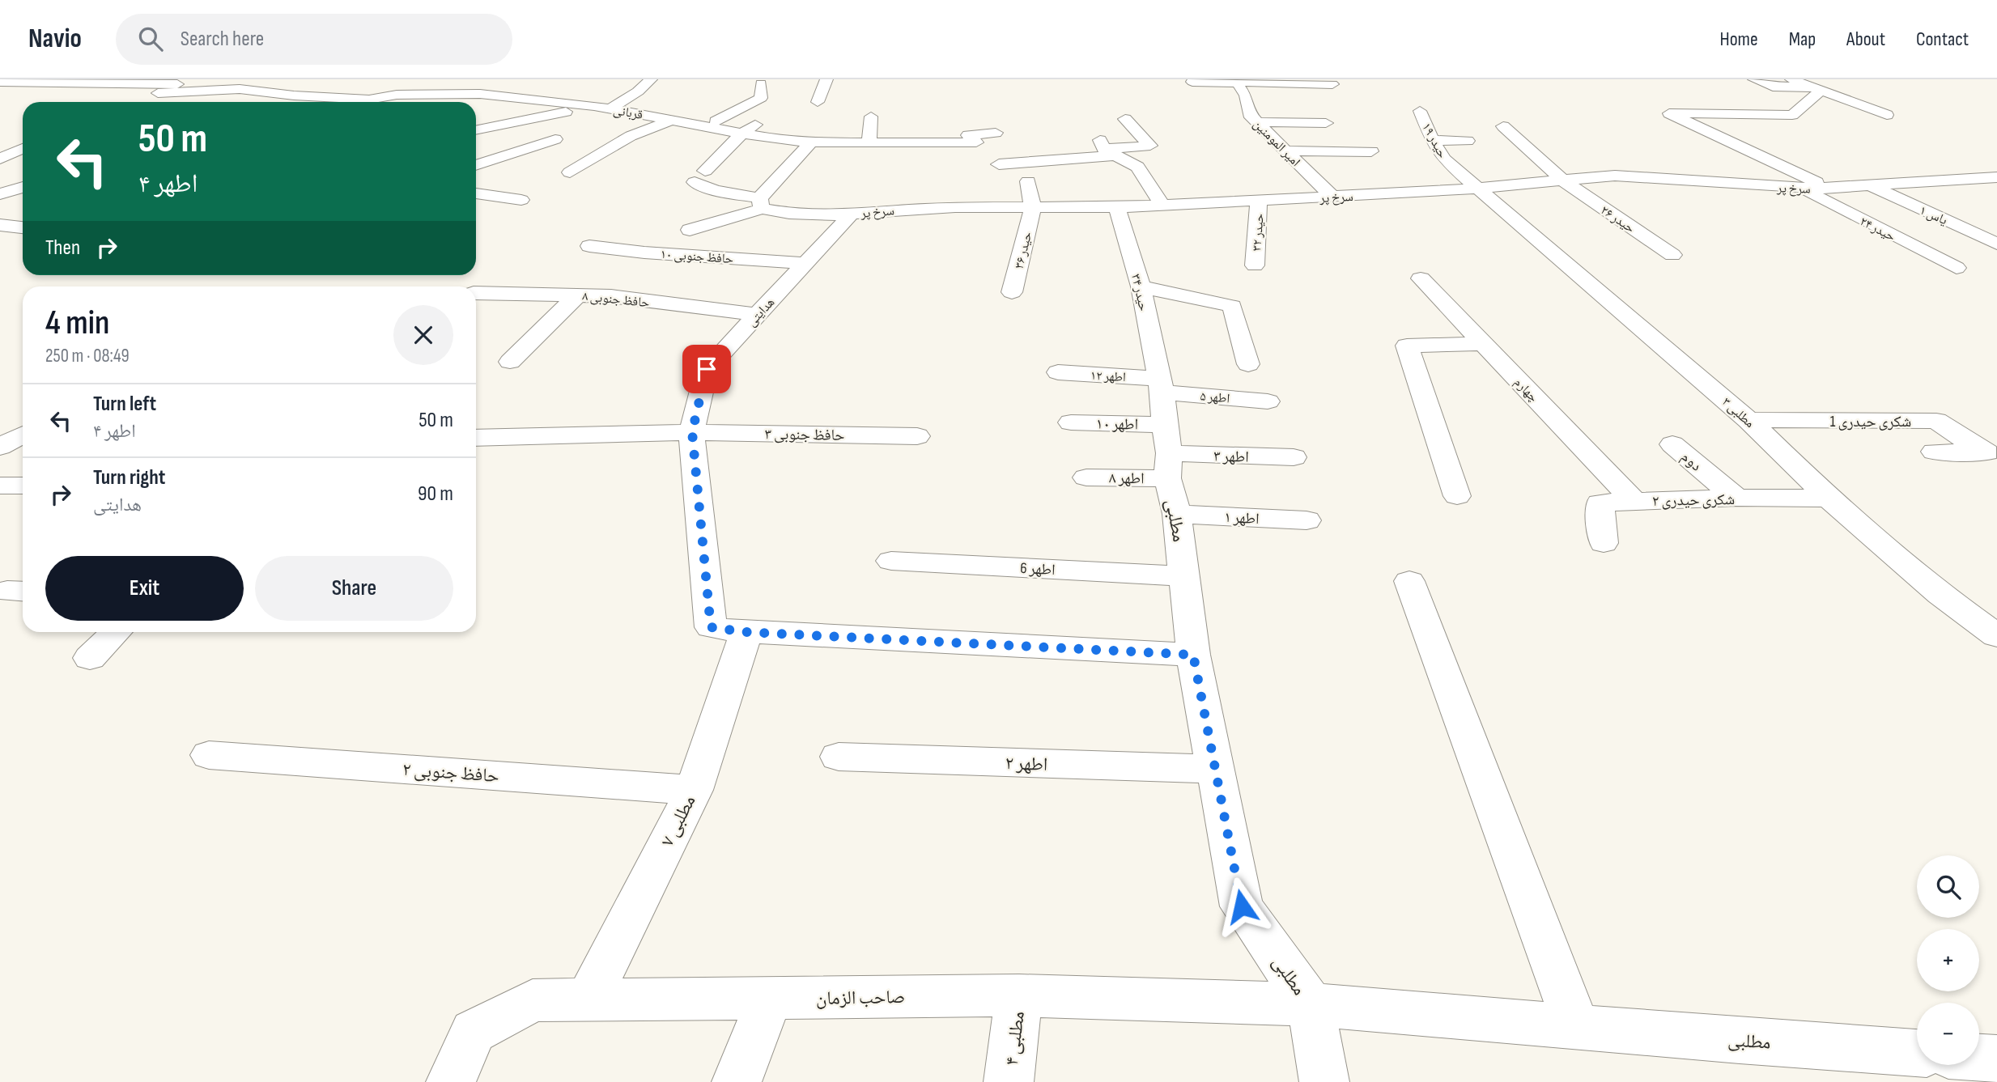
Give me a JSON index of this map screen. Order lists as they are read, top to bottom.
{
  "streets": {
    "street": [
      "قربانی",
      "حیدر ۱۹",
      "امیر المومنین",
      "سرخ پر",
      "یاس ۱",
      "حیدر ۲۶",
      "حیدر ۲۴",
      "حیدر ۳۲",
      "حیدر ۳۶",
      "حافظ جنوبی ۱۰",
      "حیدر ۳۴",
      "حافظ جنوبی ۸",
      "هدایتی",
      "اطهر ۱۲",
      "چهارم",
      "اطهر ۵",
      "مطلبی ۳",
      "شکری حیدری 1",
      "اطهر ۱۰",
      "حافظ جنوبی ۳",
      "اطهر ۳",
      "دوم",
      "اطهر ۸",
      "شکری حیدری ۲",
      "اطهر ۱",
      "مطلبی",
      "اطهر 6",
      "اطهر ۲",
      "حافظ جنوبی ۲",
      "مطلبی ۷",
      "صاحب الزمان",
      "مطلبی ۴"
    ]
  },
  "crossings": [
    ["قربانی", "سرخ پر"],
    ["حیدر ۱۹", "سرخ پر"],
    ["حیدر ۱۹", "مطلبی ۳"],
    ["امیر المومنین", "سرخ پر"],
    ["سرخ پر", "یاس ۱"],
    ["سرخ پر", "حیدر ۲۶"],
    ["سرخ پر", "حیدر ۲۴"],
    ["سرخ پر", "حیدر ۳۲"],
    ["سرخ پر", "حیدر ۳۶"],
    ["سرخ پر", "حیدر ۳۴"],
    ["سرخ پر", "هدایتی"],
    ["سرخ پر", "مطلبی ۳"],
    ["حافظ جنوبی ۱۰", "هدایتی"],
    ["حیدر ۳۴", "اطهر ۱۲"],
    ["حیدر ۳۴", "اطهر ۵"],
    ["حیدر ۳۴", "اطهر ۱۰"],
    ["حیدر ۳۴", "اطهر ۳"],
    ["حیدر ۳۴", "اطهر ۸"],
    ["حیدر ۳۴", "اطهر ۱"],
    ["حیدر ۳۴", "مطلبی"],
    ["حافظ جنوبی ۸", "هدایتی"],
    ["هدایتی", "حافظ جنوبی ۳"],
    ["هدایتی", "مطلبی ۷"],
    ["اطهر ۱۲", "اطهر ۵"],
    ["اطهر ۱۲", "اطهر ۱۰"],
    ["اطهر ۱۲", "اطهر ۳"],
    ["اطهر ۱۲", "اطهر ۸"],
    ["اطهر ۱۲", "اطهر ۱"],
    ["اطهر ۱۲", "مطلبی"],
    ["چهارم", "شکری حیدری ۲"],
    ["اطهر ۵", "اطهر ۱۰"],
    ["اطهر ۵", "اطهر ۳"],
    ["اطهر ۵", "اطهر ۸"],
    ["اطهر ۵", "اطهر ۱"],
    ["اطهر ۵", "مطلبی"],
    ["مطلبی ۳", "شکری حیدری 1"],
    ["مطلبی ۳", "شکری حیدری ۲"],
    ["اطهر ۱۰", "اطهر ۳"],
    ["اطهر ۱۰", "اطهر ۸"],
    ["اطهر ۱۰", "اطهر ۱"],
    ["اطهر ۱۰", "مطلبی"],
    ["اطهر ۳", "اطهر ۸"],
    ["اطهر ۳", "اطهر ۱"],
    ["اطهر ۳", "مطلبی"],
    ["دوم", "شکری حیدری ۲"],
    ["اطهر ۸", "اطهر ۱"],
    ["اطهر ۸", "مطلبی"],
    ["اطهر ۱", "مطلبی"],
    ["مطلبی", "اطهر 6"],
    ["مطلبی", "اطهر ۲"],
    ["مطلبی", "صاحب الزمان"],
    ["حافظ جنوبی ۲", "مطلبی ۷"],
    ["مطلبی ۷", "صاحب الزمان"],
    ["صاحب الزمان", "مطلبی ۴"]
  ],
  "page": {
    "header": "Navio",
    "search": "Search here",
    "nav": [
      "Home",
      "Map",
      "About",
      "Contact"
    ],
    "turn": ["50 m", "اطهر ۴"],
    "then": "Then",
    "heading": ["4 min", "250 m · 08:49"],
    "list": [
      {
        "name": "Turn left",
        "note": "اطهر ۴",
        "value": "50 m"
      },
      {
        "name": "Turn right",
        "note": "هدایتی",
        "value": "90 m"
      }
    ],
    "buttons": ["Exit", "Share"],
    "map_buttons": ["+", "−"]
  }
}
